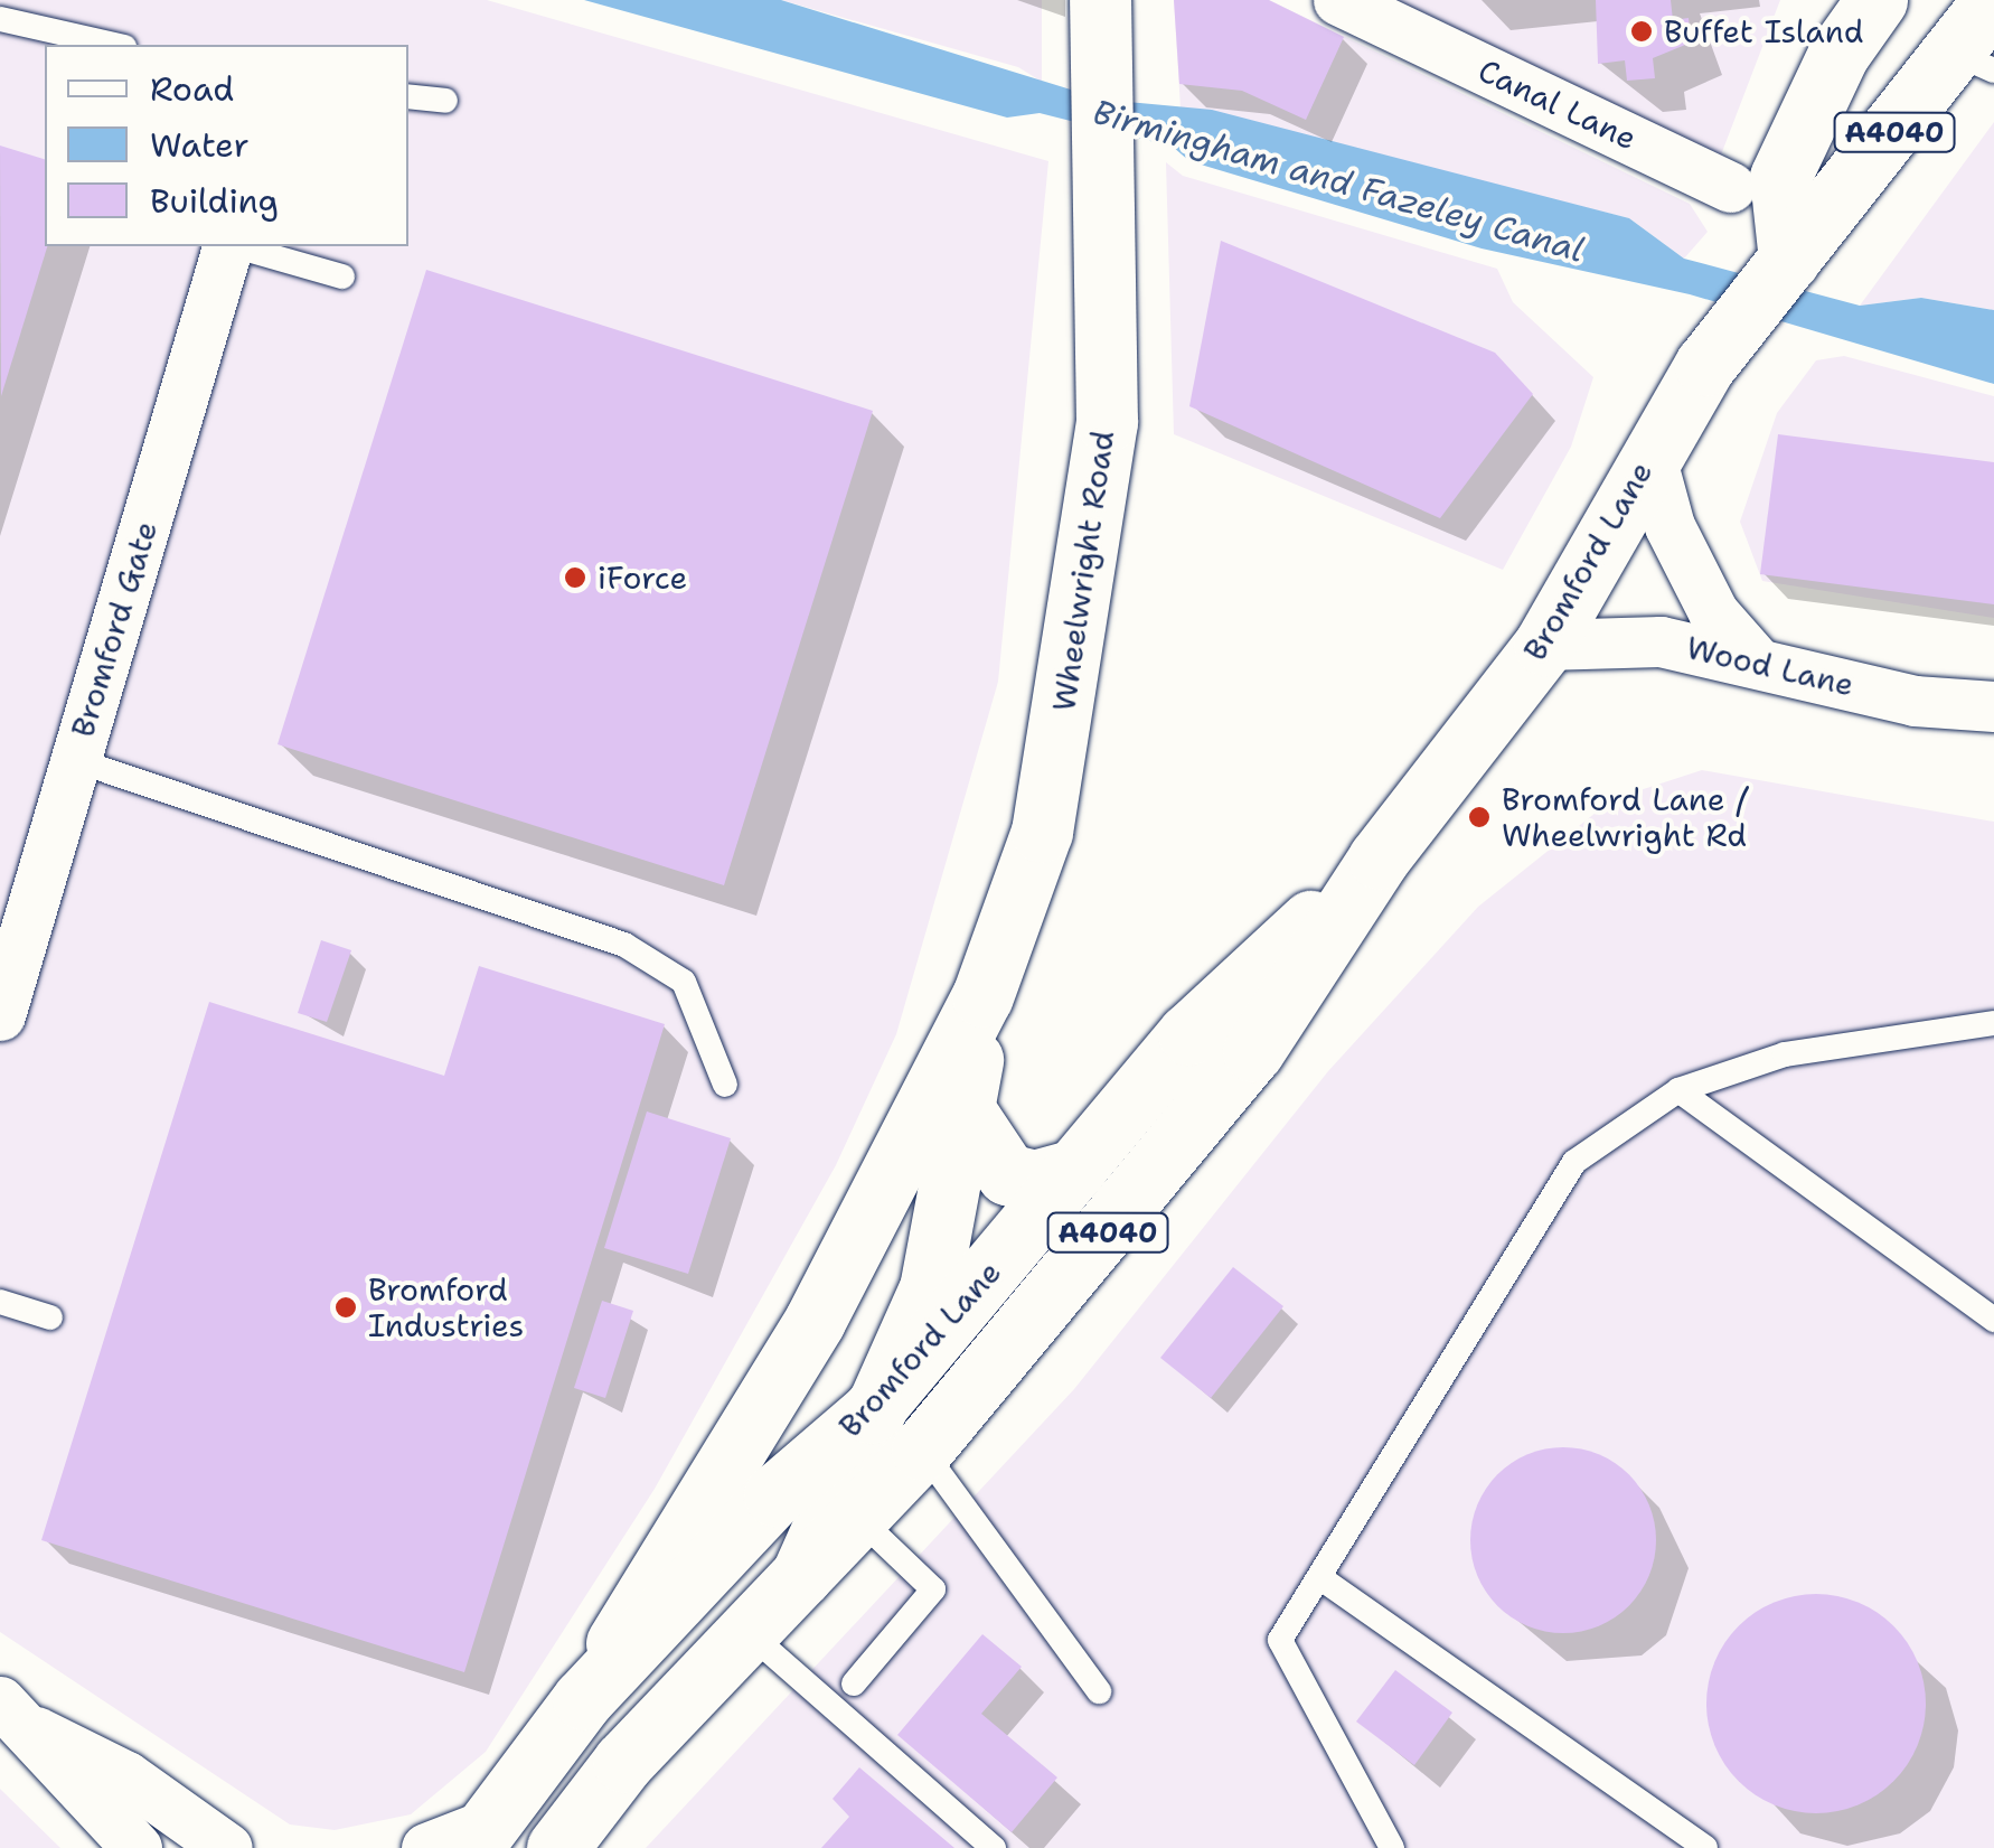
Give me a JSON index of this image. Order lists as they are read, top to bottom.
{
  "streets": {
    "main road": ["A4040", "Bromford Lane", "Wheelwright Road"],
    "street": ["Canal Lane", "Bromford Gate", "Wood Lane"]
  },
  "crossings": [
    ["Canal Lane", "A4040"],
    ["Bromford Lane", "Wood Lane"]
  ],
  "water": ["Birmingham and Fazeley Canal"],
  "places": [
    "Buffet Island",
    "iForce",
    "Bromford Lane / Wheelwright Rd",
    "Bromford Industries"
  ],
  "legend": ["Road", "Water", "Building"]
}
